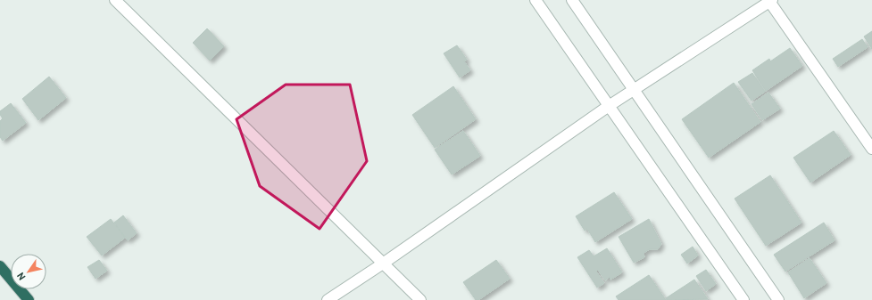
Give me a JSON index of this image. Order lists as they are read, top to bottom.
{
  "north": "bottom left"
}
